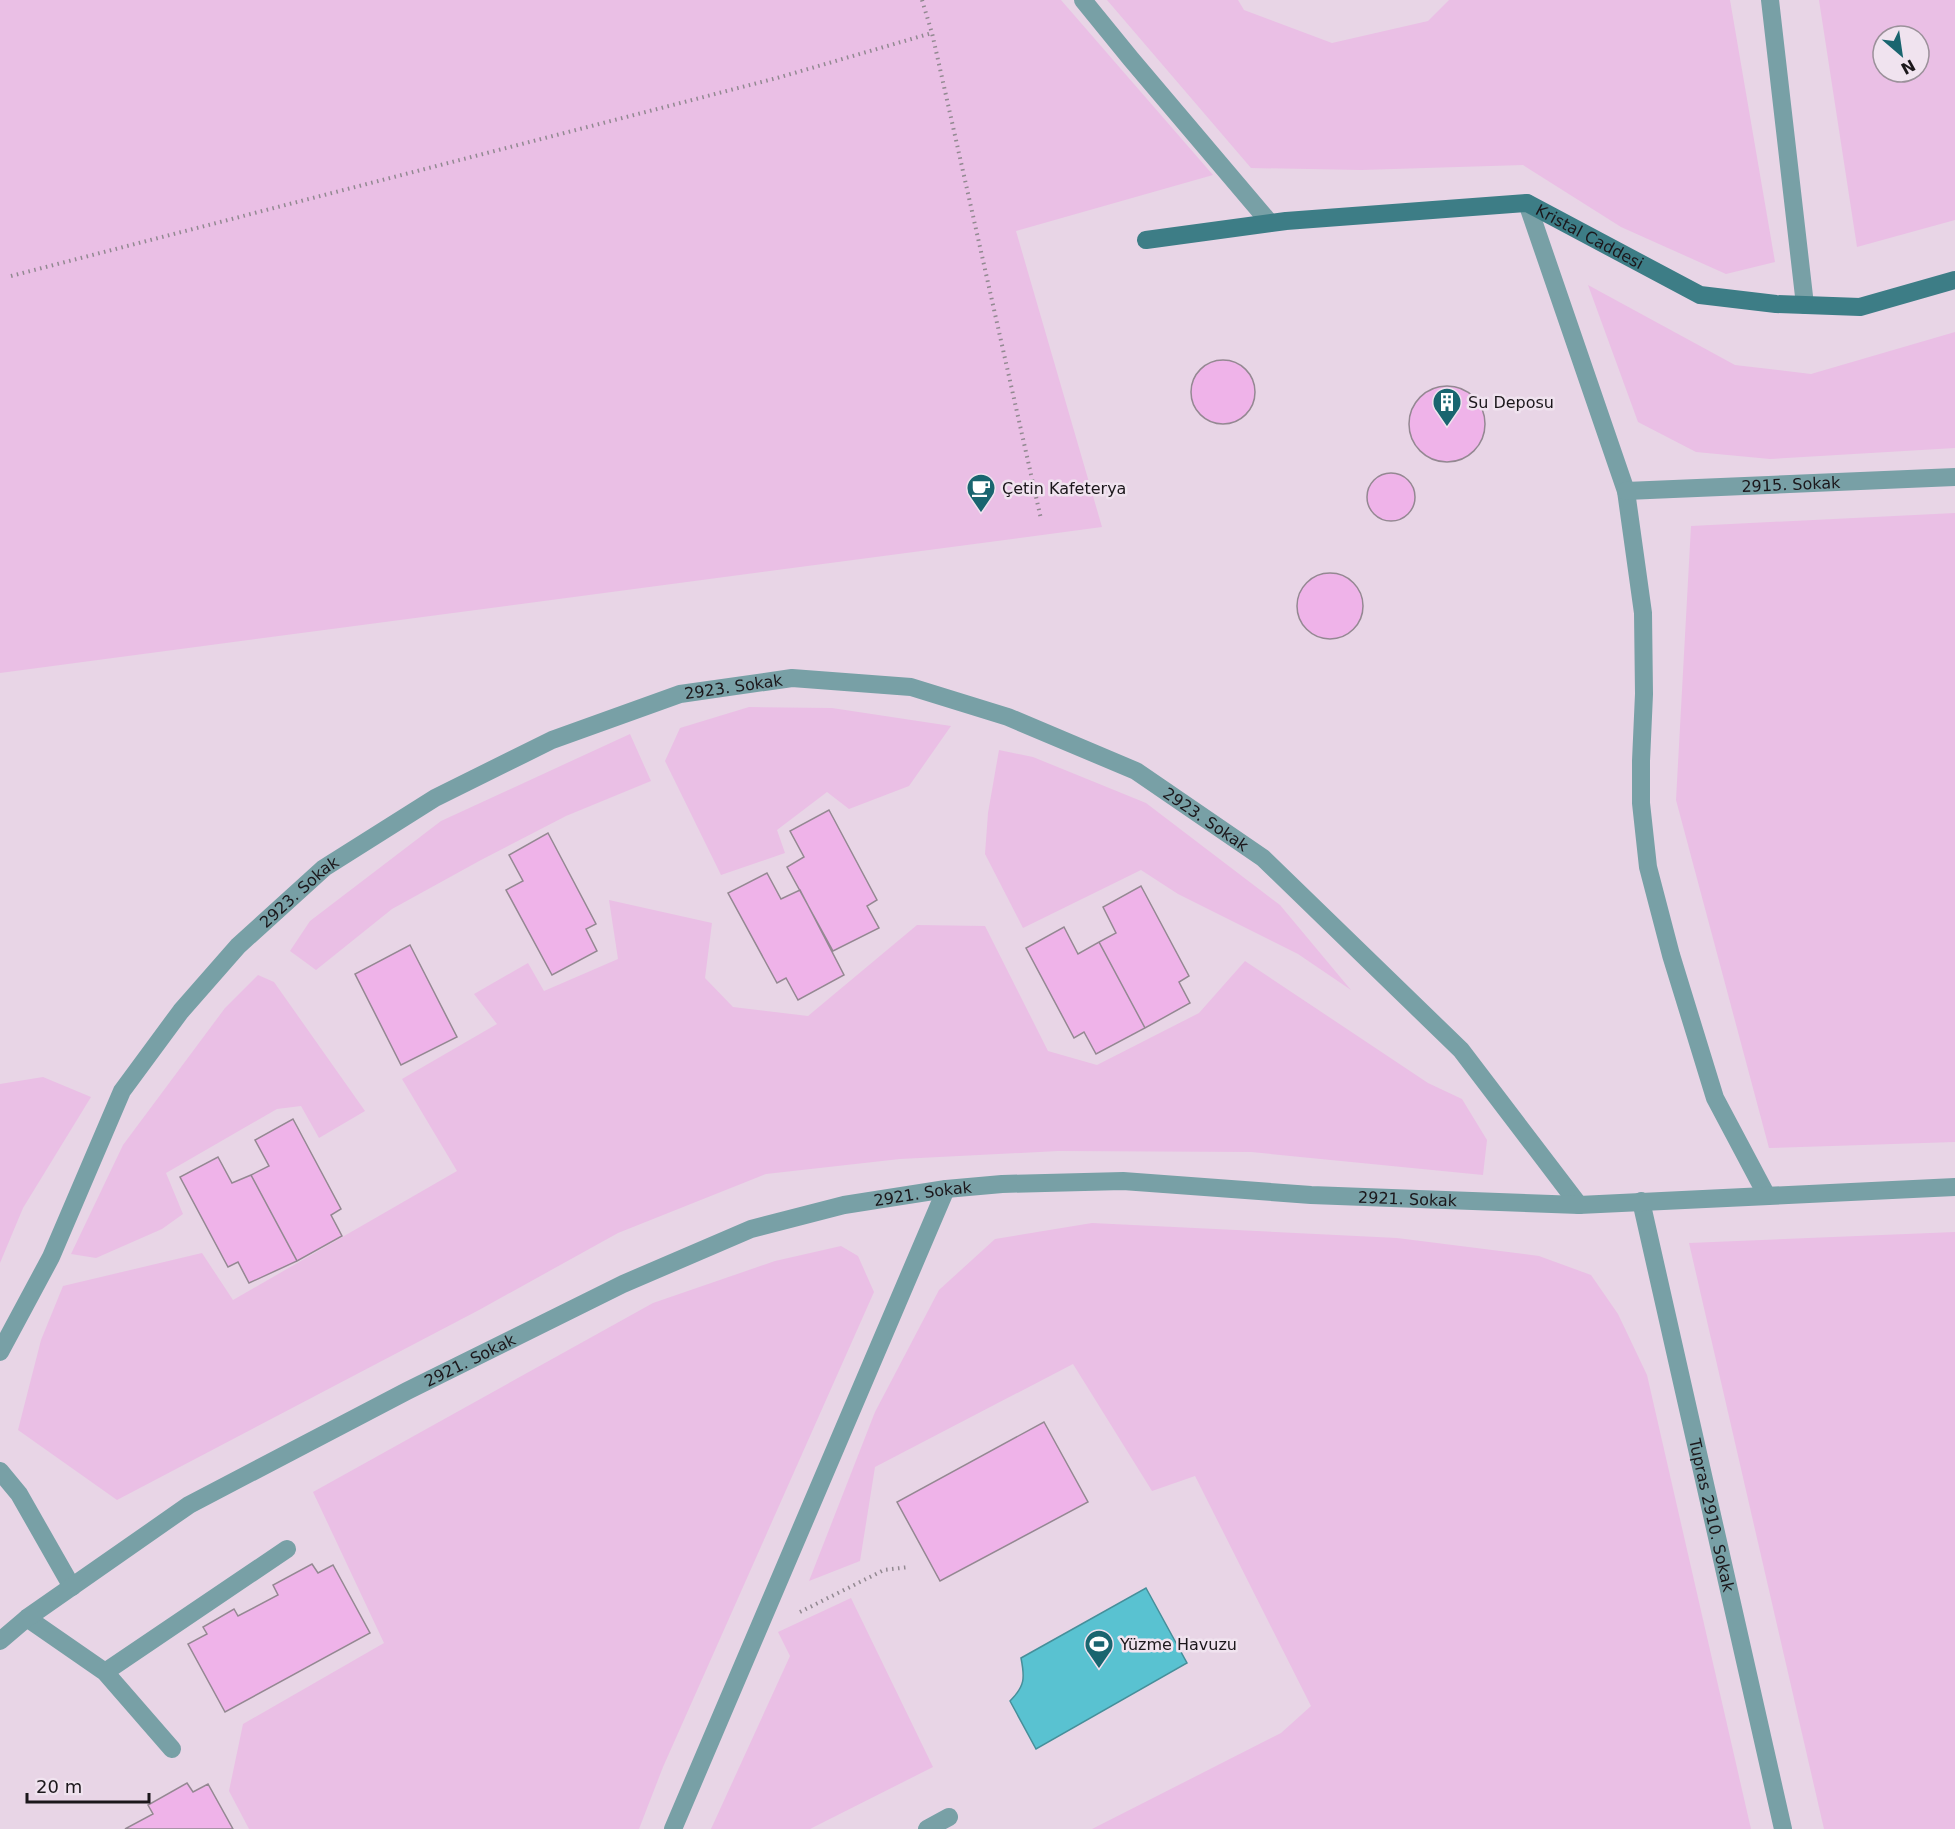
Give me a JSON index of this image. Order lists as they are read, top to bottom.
{
  "streets": {
    "street": [
      "Kristal Caddesi",
      "2915. Sokak",
      "2923. Sokak",
      "2921. Sokak",
      "Tupras 2910. Sokak"
    ]
  },
  "crossings": [
    ["2923. Sokak", "2921. Sokak"],
    ["2921. Sokak", "Tupras 2910. Sokak"]
  ],
  "places": {
    "building": ["Su Deposu"],
    "cafe": ["Çetin Kafeterya"],
    "sports": ["Yüzme Havuzu"]
  },
  "scale_bar": "20 m",
  "north": "bottom right"
}
